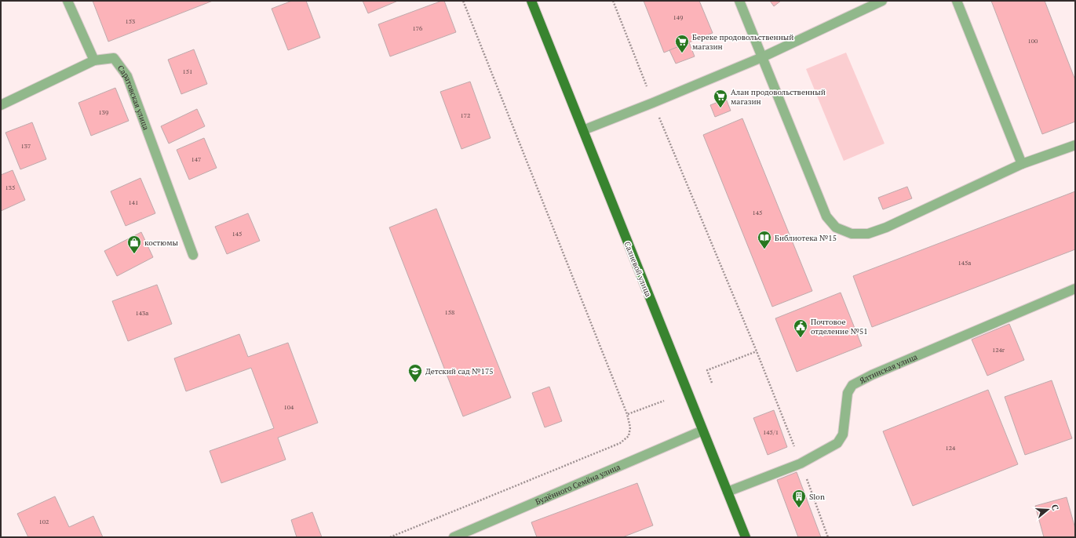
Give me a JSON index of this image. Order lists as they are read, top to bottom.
{
  "streets": {
    "main road": ["Салиевой улица"],
    "street": ["Саратовская улица", "Ялтинская улица", "Будённого Семёна улица"]
  },
  "crossings": [
    ["Салиевой улица", "Ялтинская улица"],
    ["Салиевой улица", "Будённого Семёна улица"]
  ],
  "places": {
    "supermarket": ["Береке продовольственный магазин", "Алан продовольственный магазин"],
    "library": ["Библиотека №15"],
    "shop": ["костюмы"],
    "public building": ["Почтовое отделение №51"],
    "school or university": ["Детский сад №175"],
    "building": ["Slon"]
  },
  "house_numbers": [
    "149",
    "153",
    "176",
    "100",
    "151",
    "139",
    "172",
    "137",
    "147",
    "135",
    "141",
    "145",
    "145",
    "145a",
    "158",
    "143а",
    "124г",
    "104",
    "145/1",
    "124",
    "102"
  ],
  "north": "right"
}
